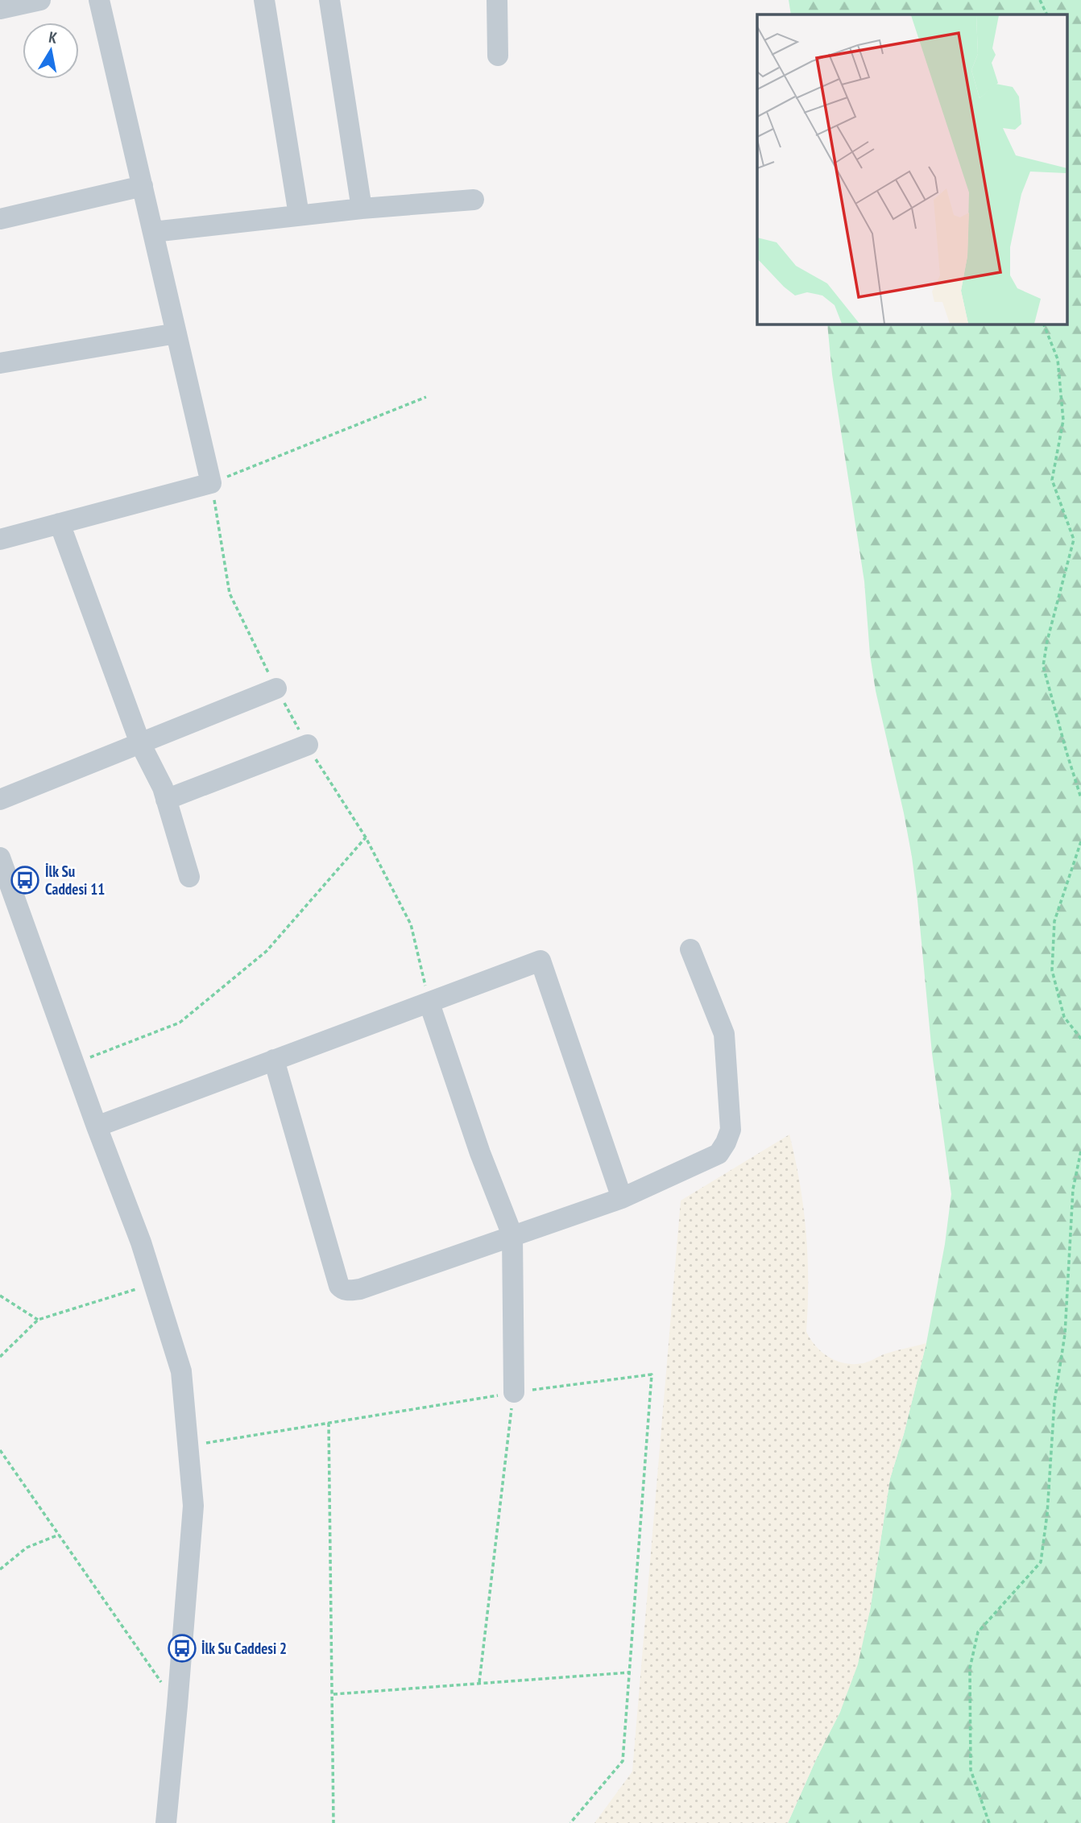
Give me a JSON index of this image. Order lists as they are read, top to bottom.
{
  "places": {
    "bus stop": ["İlk Su Caddesi 11", "İlk Su Caddesi 2"]
  },
  "north": "top"
}
